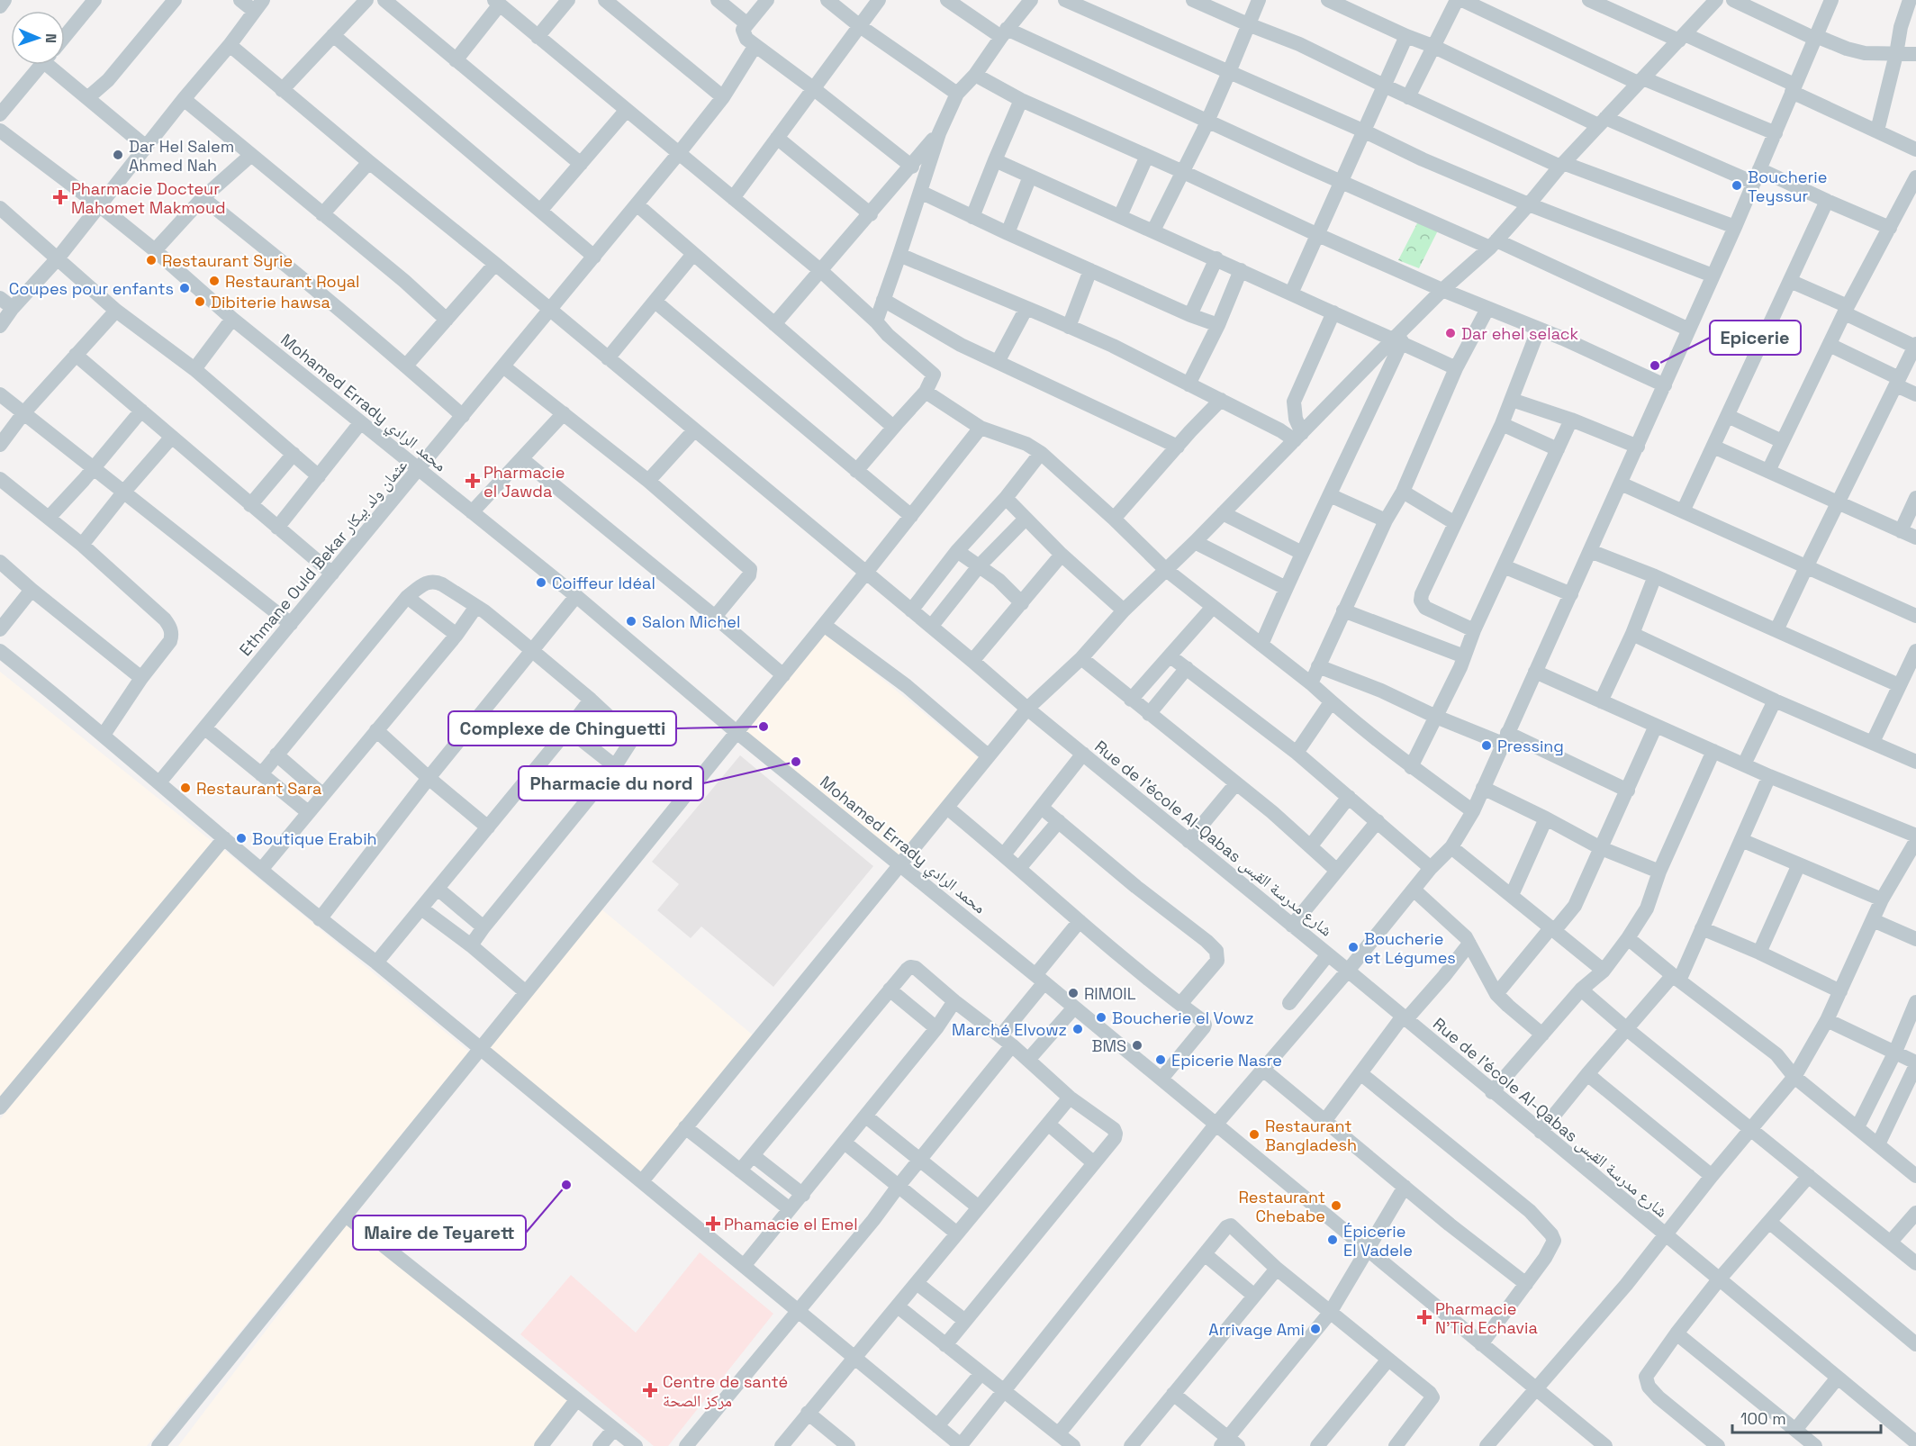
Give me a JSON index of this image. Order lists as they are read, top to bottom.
{
  "streets": {
    "street": ["Mohamed Errady محمد الرادي", "Ethmane Ould Bekar عثمان ولد بيكار", "Rue de l'école Al-Qabas شارع مدرسة القبس"]
  },
  "crossings": [
    ["Mohamed Errady محمد الرادي", "Ethmane Ould Bekar عثمان ولد بيكار"],
    ["Ethmane Ould Bekar عثمان ولد بيكار", "Rue de l'école Al-Qabas شارع مدرسة القبس"]
  ],
  "places": {
    "other": [
      "Dar Hel Salem Ahmed Nah",
      "Boucherie Teyssur",
      "Restaurant Syrie",
      "Restaurant Royal",
      "Coupes pour enfants",
      "Dibiterie hawsa",
      "Dar ehel selack",
      "Epicerie",
      "Coiffeur Idéal",
      "Salon Michel",
      "Complexe de Chinguetti",
      "Pressing",
      "Pharmacie du nord",
      "Restaurant Sara",
      "Boutique Erabih",
      "Boucherie et Légumes",
      "RIMOIL",
      "Boucherie el Vowz",
      "Marché Elvowz",
      "BMS",
      "Epicerie Nasre",
      "Restaurant Bangladesh",
      "Maire de Teyarett",
      "Restaurant Chebabe",
      "Épicerie El Vadele",
      "Arrivage Ami"
    ],
    "health": [
      "Pharmacie Docteur Mahomet Makmoud",
      "Pharmacie el Jawda",
      "Phamacie el Emel",
      "Pharmacie N'Tid Echavia",
      "Centre de santé مركز الصحة"
    ]
  },
  "scale_bar": "100 m",
  "north": "right"
}
